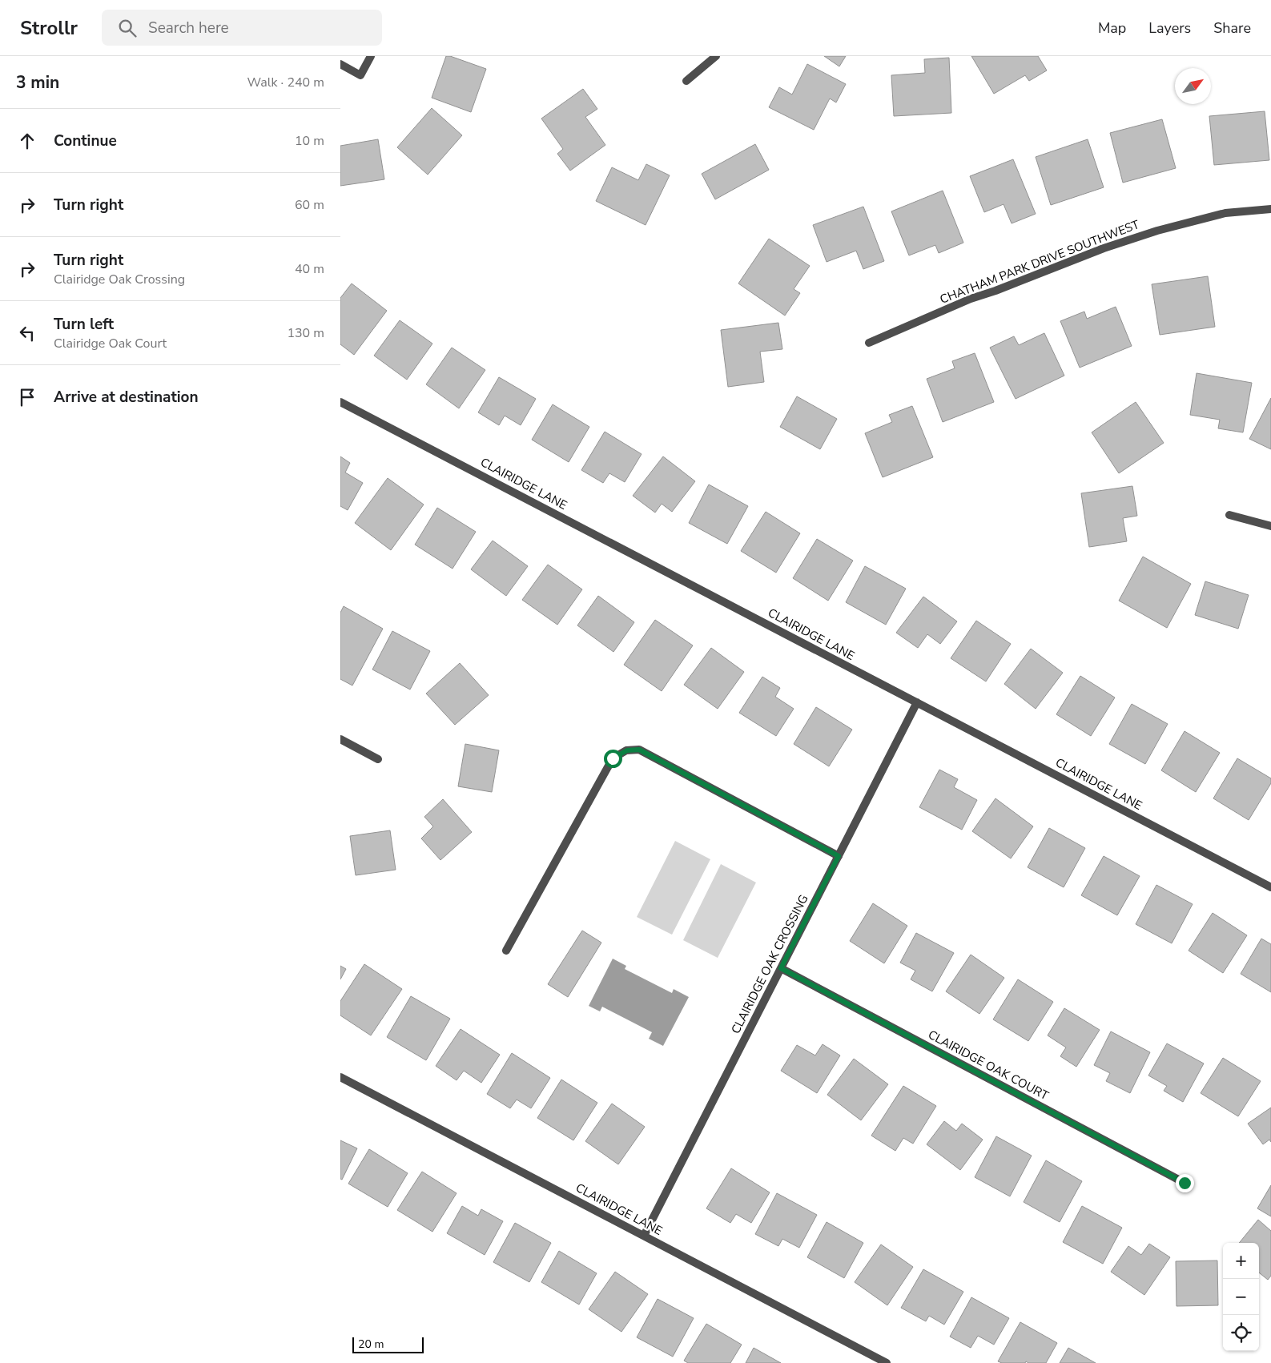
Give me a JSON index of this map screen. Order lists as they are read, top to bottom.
{
  "streets": {
    "street": [
      "CHATHAM PARK DRIVE SOUTHWEST",
      "CLAIRIDGE LANE",
      "CLAIRIDGE OAK CROSSING",
      "CLAIRIDGE OAK COURT"
    ]
  },
  "crossings": [
    ["CLAIRIDGE LANE", "CLAIRIDGE OAK CROSSING"],
    ["CLAIRIDGE OAK CROSSING", "CLAIRIDGE OAK COURT"]
  ],
  "scale_bar": "20 m",
  "north": "top right",
  "page": {
    "header": "Strollr",
    "search": "Search here",
    "nav": ["Map", "Layers", "Share"],
    "heading": ["3 min", "Walk · 240 m"],
    "list": [
      ["Continue", "10 m"],
      ["Turn right", "60 m"],
      ["Turn right", "Clairidge Oak Crossing", "40 m"],
      ["Turn left", "Clairidge Oak Court", "130 m"],
      "Arrive at destination"
    ],
    "map_buttons": ["+", "−"],
    "scale": "20 m"
  }
}
